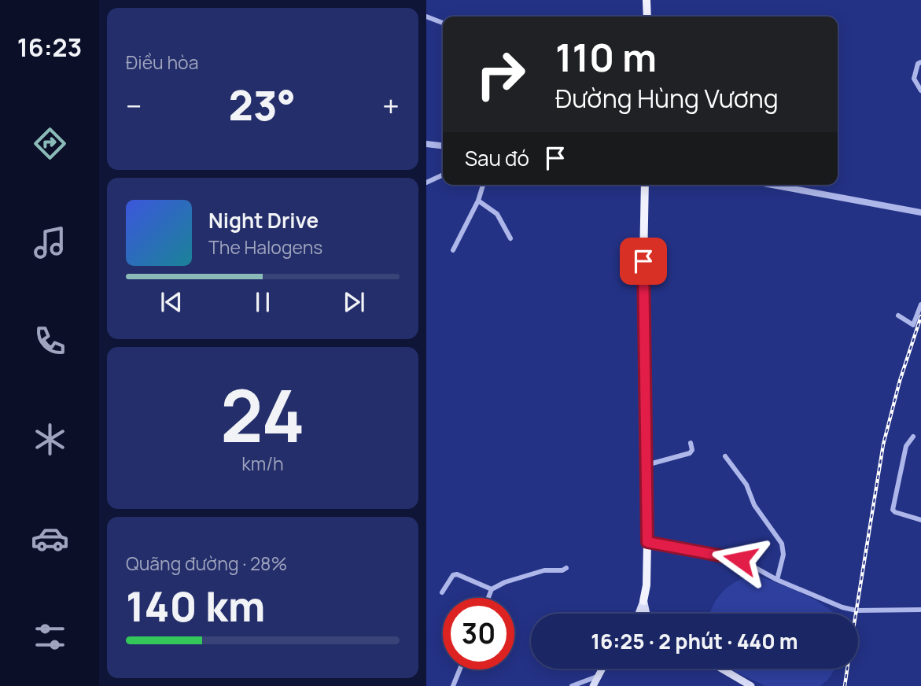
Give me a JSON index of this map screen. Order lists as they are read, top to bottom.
{
  "page": {
    "tabs": "16:23",
    "tile": [
      "Điều hòa",
      ["24", "km/h"],
      ["Quãng đường · 28%", "140 km"]
    ],
    "turn": ["110 m", "Đường Hùng Vương"],
    "heat": ["−", "23°", "+"],
    "then": "Sau đó",
    "song": ["Night Drive", "The Halogens"],
    "limit": "30",
    "trip": "16:25 · 2 phút · 440 m"
  }
}
